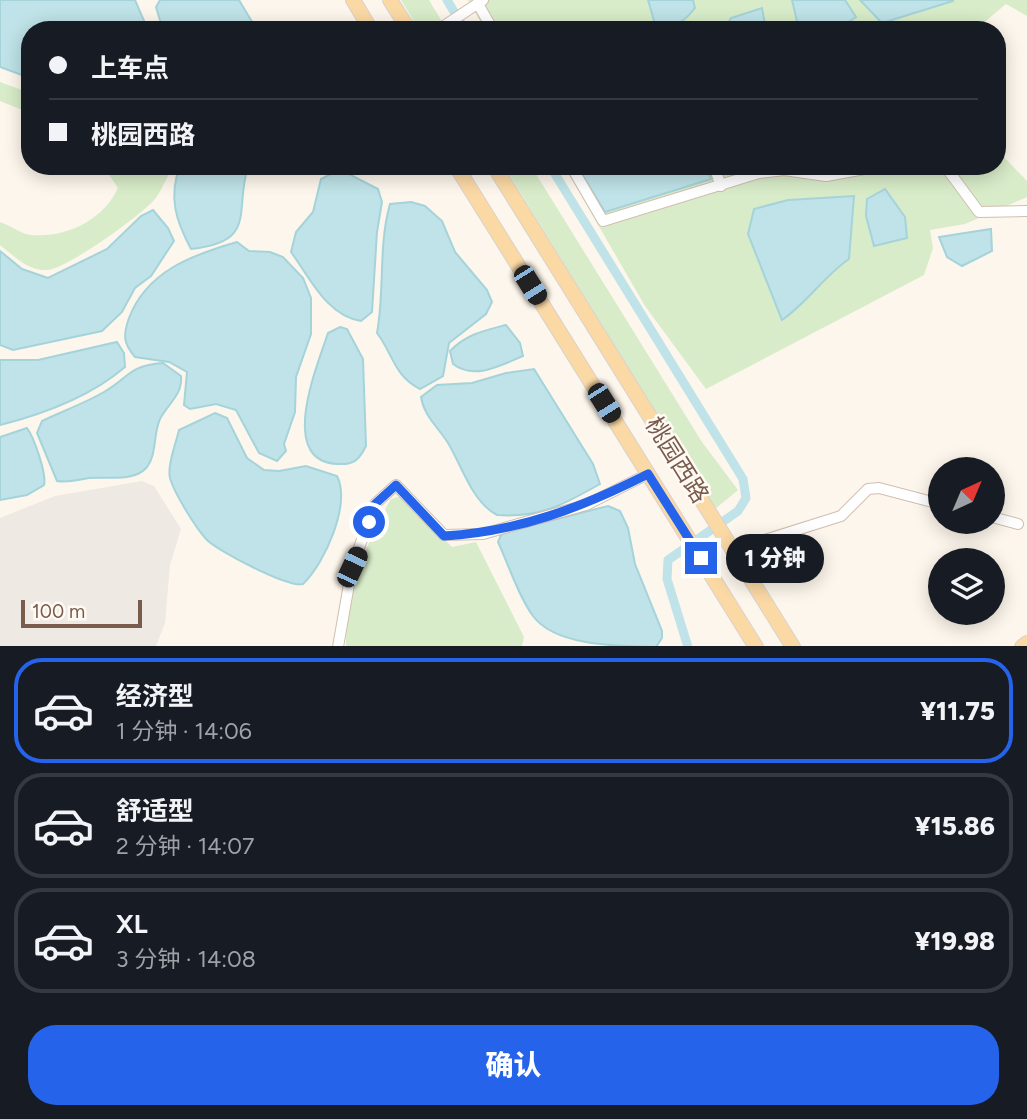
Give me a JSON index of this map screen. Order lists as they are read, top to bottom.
{
  "streets": {
    "main road": ["桃园西路"]
  },
  "scale_bar": "100 m",
  "north": "top right",
  "page": {
    "banner": ["上车点", "桃园西路"],
    "bubble": "1 分钟",
    "scale": "100 m",
    "list": [
      {
        "name": "经济型",
        "note": "1 分钟 · 14:06",
        "value": "¥11.75"
      },
      {
        "name": "舒适型",
        "note": "2 分钟 · 14:07",
        "value": "¥15.86"
      },
      {
        "name": "XL",
        "note": "3 分钟 · 14:08",
        "value": "¥19.98"
      }
    ],
    "buttons": "确认"
  }
}
